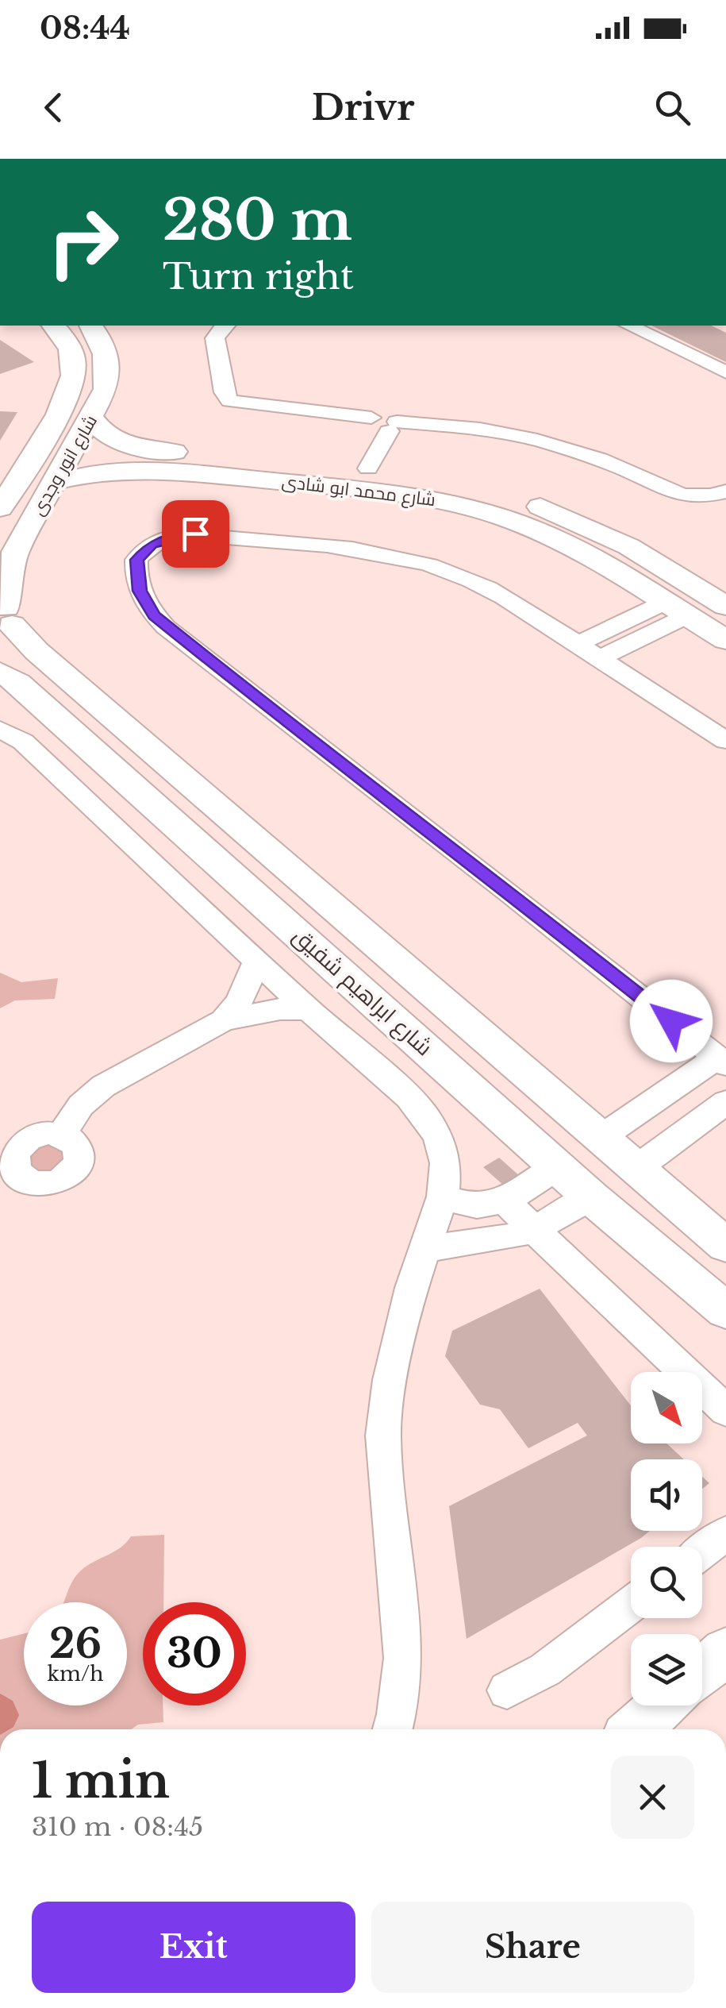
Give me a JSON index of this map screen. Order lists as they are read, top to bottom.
{
  "streets": {
    "street": ["شارع انور وجدى", "شارع محمد ابو شادى", "شارع ابراهيم شفيق"]
  },
  "crossings": [
    ["شارع انور وجدى", "شارع محمد ابو شادى"],
    ["شارع انور وجدى", "شارع ابراهيم شفيق"]
  ],
  "north": "bottom right",
  "page": {
    "status": "08:44",
    "header": "Drivr",
    "turn": ["280 m", "Turn right"],
    "speed": "26 km/h",
    "limit": "30",
    "heading": ["1 min", "310 m · 08:45"],
    "buttons": ["Exit", "Share"]
  }
}
